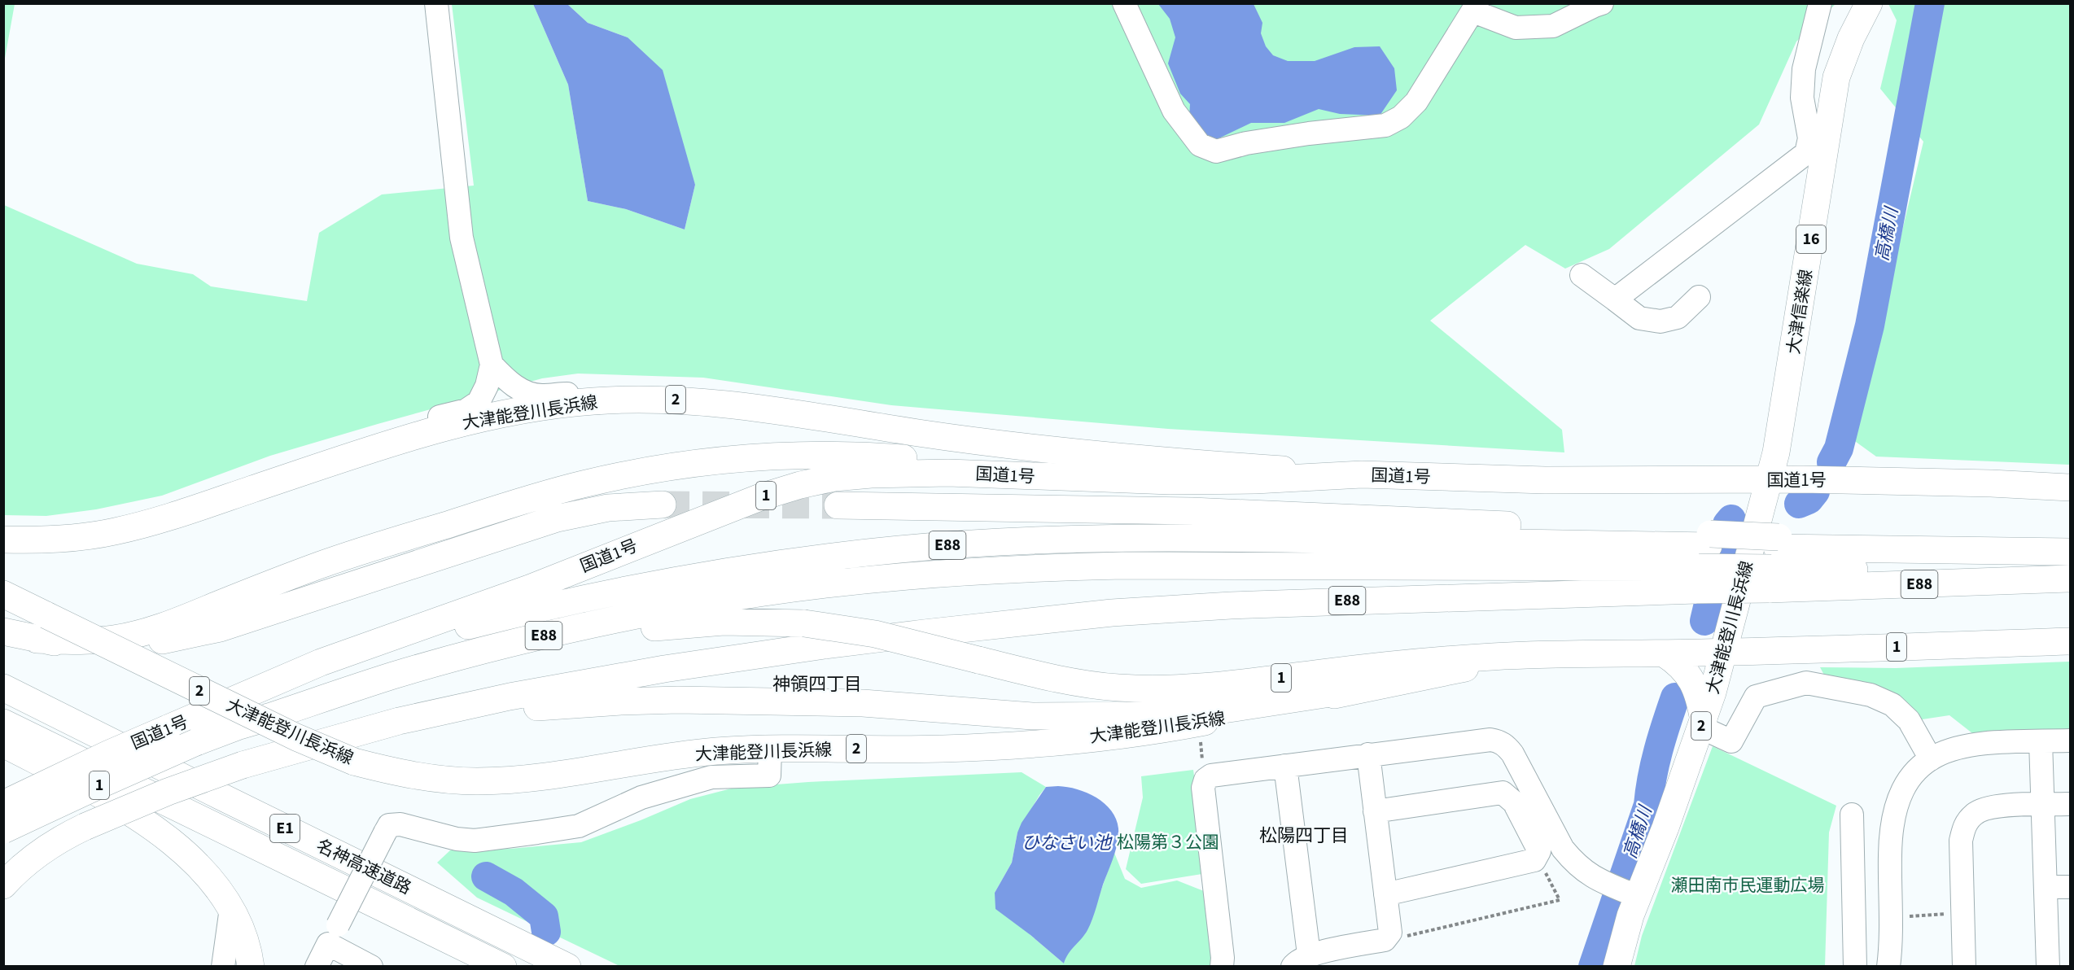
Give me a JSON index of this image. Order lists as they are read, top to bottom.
{
  "streets": {
    "main road": [
      "16",
      "大津信楽線",
      "2",
      "大津能登川長浜線",
      "国道1号",
      "1",
      "E88",
      "E1",
      "名神高速道路"
    ]
  },
  "crossings": [
    ["大津信楽線", "大津能登川長浜線"],
    ["大津信楽線", "国道1号"],
    ["大津能登川長浜線", "国道1号"],
    ["国道1号", "E88"]
  ],
  "districts": ["神領四丁目", "松陽四丁目"],
  "water": ["高橋川", "ひなさい池"],
  "parks": ["松陽第３公園", "瀬田南市民運動広場"]
}
